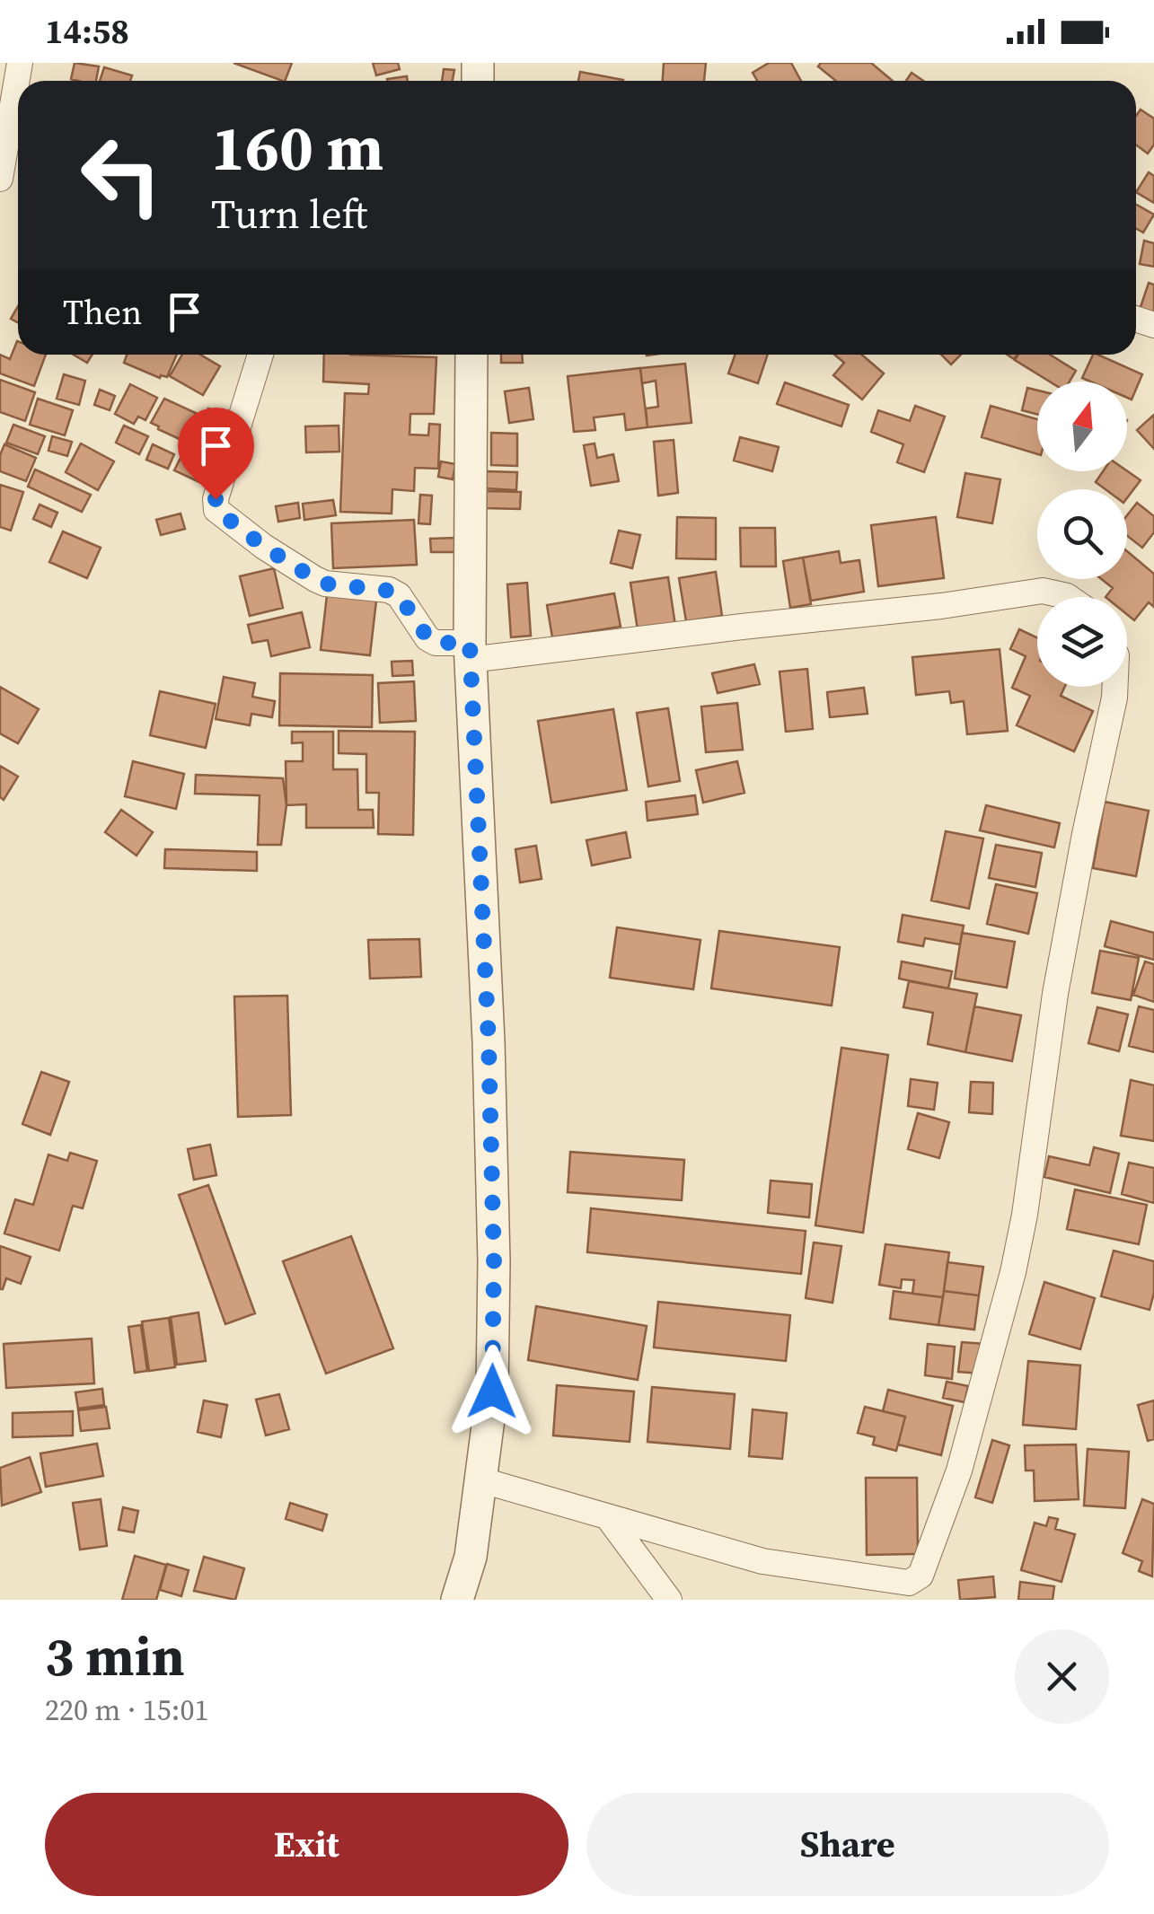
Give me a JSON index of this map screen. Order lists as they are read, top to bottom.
{
  "north": "top",
  "page": {
    "status": "14:58",
    "turn": ["160 m", "Turn left"],
    "then": "Then",
    "heading": ["3 min", "220 m · 15:01"],
    "buttons": ["Exit", "Share"]
  }
}
